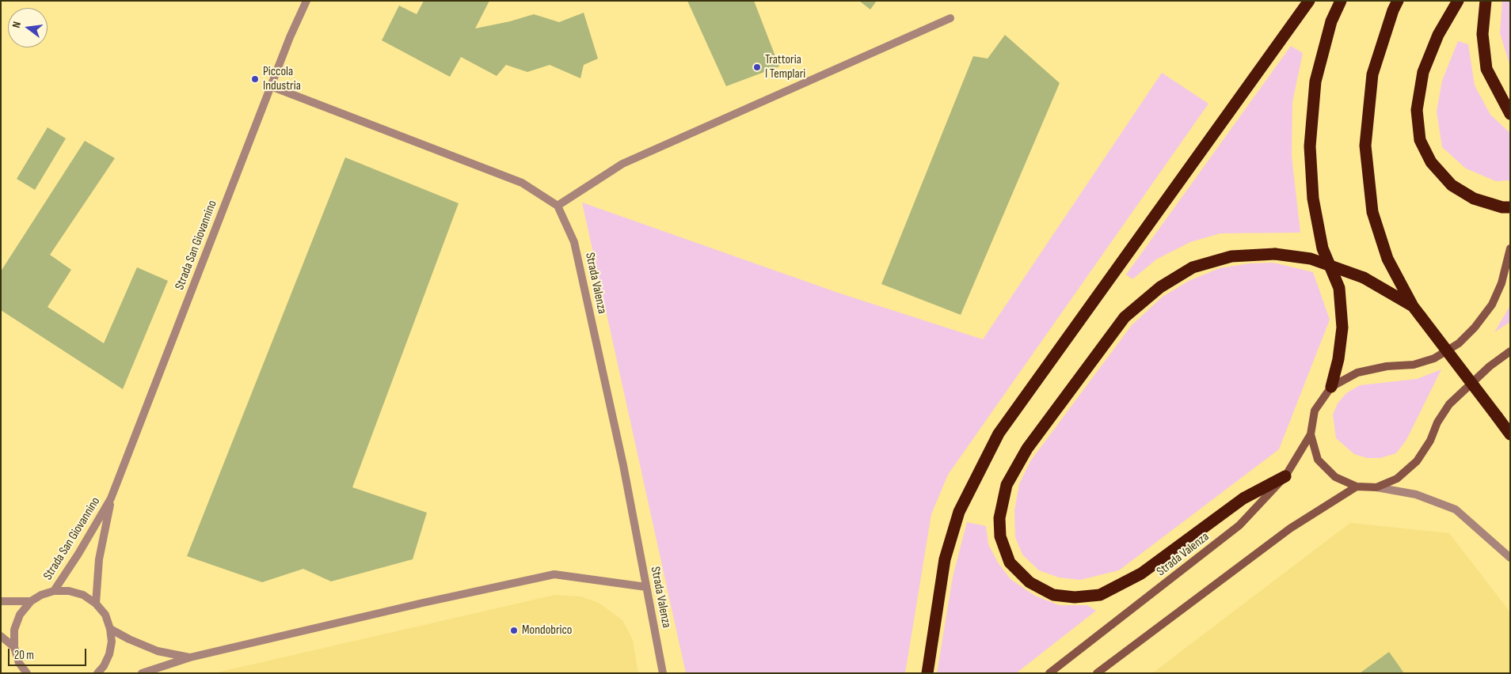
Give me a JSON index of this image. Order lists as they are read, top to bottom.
{
  "streets": {
    "main road": ["Strada Valenza"],
    "street": ["Strada San Giovannino"]
  },
  "places": ["Trattoria I Templari", "Piccola Industria", "Mondobrico"],
  "scale_bar": "20 m",
  "north": "left"
}
